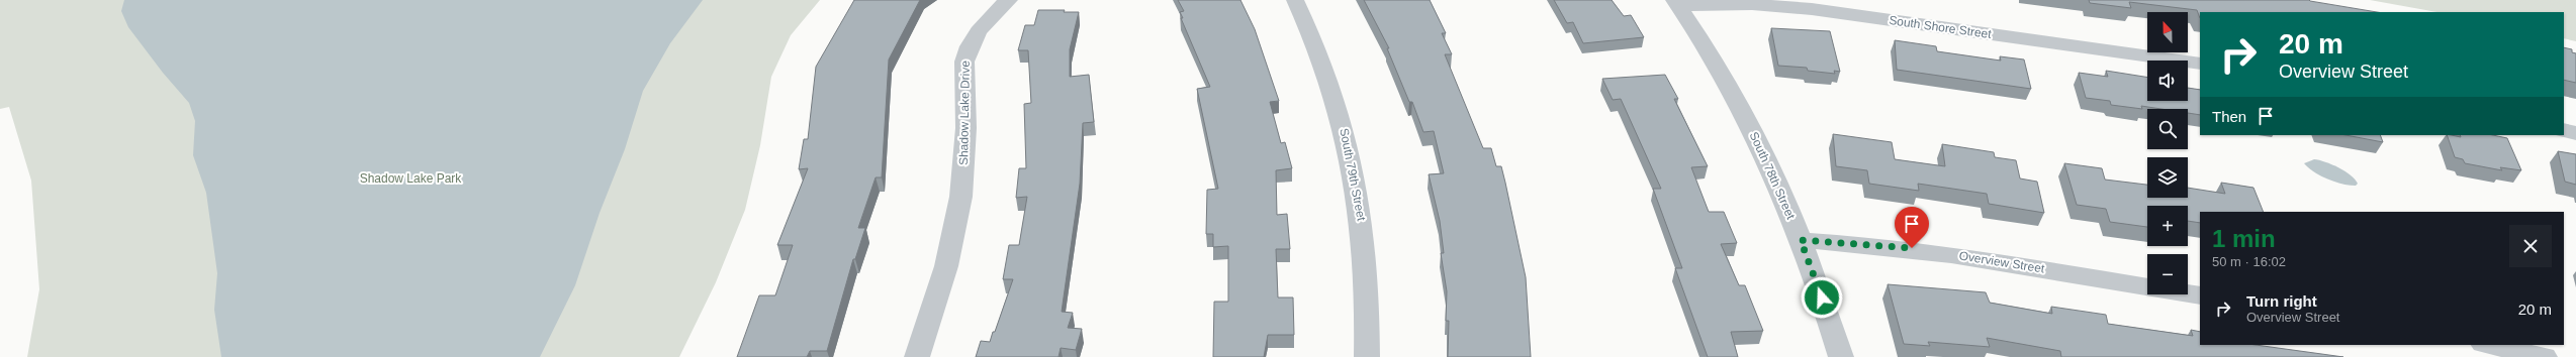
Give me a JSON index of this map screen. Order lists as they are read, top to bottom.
{
  "streets": {
    "street": [
      "South Shore Street",
      "Shadow Lake Drive",
      "South 79th Street",
      "South 78th Street",
      "Overview Street"
    ]
  },
  "crossings": [
    ["South Shore Street", "South 78th Street"],
    ["South 78th Street", "Overview Street"]
  ],
  "parks": ["Shadow Lake Park"],
  "north": "top",
  "page": {
    "map_buttons": ["+", "−"],
    "turn": ["20 m", "Overview Street"],
    "then": "Then",
    "heading": ["1 min", "50 m · 16:02"],
    "list": [
      {
        "name": "Turn right",
        "note": "Overview Street",
        "value": "20 m"
      }
    ]
  }
}
